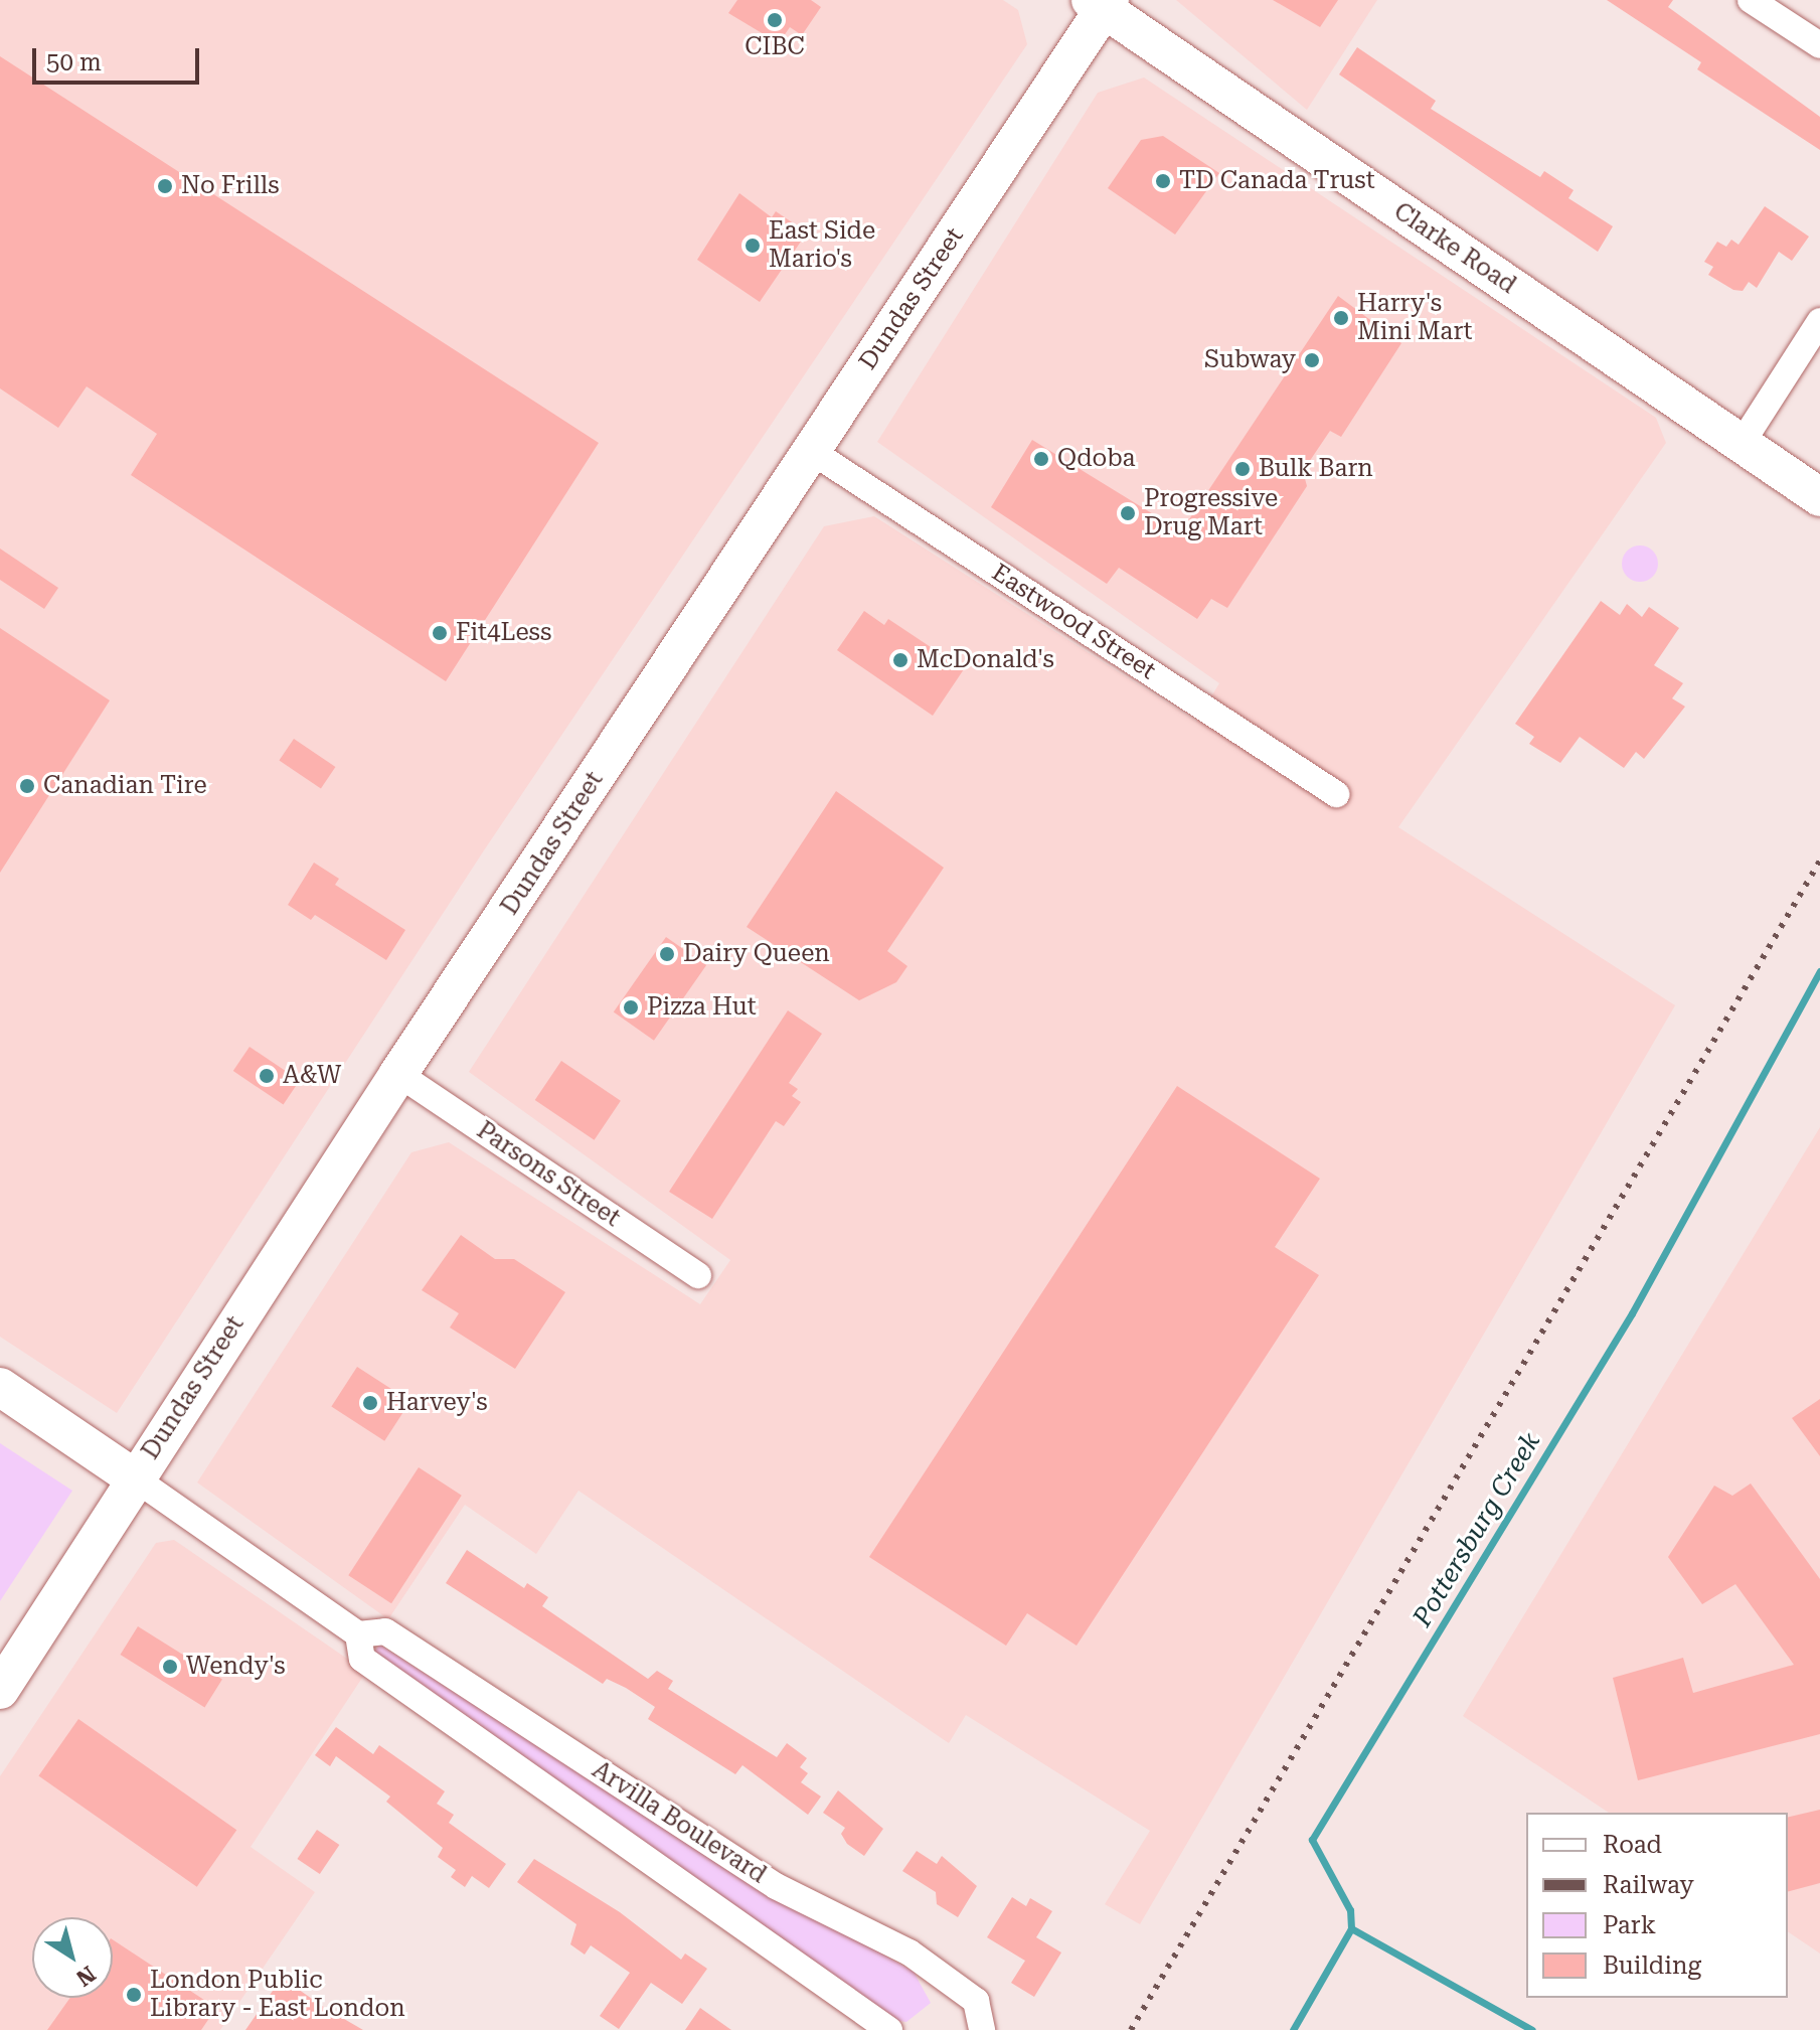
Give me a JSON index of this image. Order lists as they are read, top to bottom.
{
  "streets": {
    "main road": ["Clarke Road", "Dundas Street"],
    "street": ["Eastwood Street", "Parsons Street", "Arvilla Boulevard"]
  },
  "crossings": [
    ["Clarke Road", "Dundas Street"],
    ["Dundas Street", "Eastwood Street"],
    ["Dundas Street", "Parsons Street"],
    ["Dundas Street", "Arvilla Boulevard"]
  ],
  "water": ["Pottersburg Creek"],
  "places": [
    "CIBC",
    "TD Canada Trust",
    "No Frills",
    "East Side Mario's",
    "Harry's Mini Mart",
    "Subway",
    "Qdoba",
    "Bulk Barn",
    "Progressive Drug Mart",
    "Fit4Less",
    "McDonald's",
    "Canadian Tire",
    "Dairy Queen",
    "Pizza Hut",
    "A&W",
    "Harvey's",
    "Wendy's",
    "London Public Library - East London"
  ],
  "legend": [
    "Road",
    "Railway",
    "Park",
    "Building"
  ],
  "scale_bar": "50 m",
  "north": "bottom right"
}
